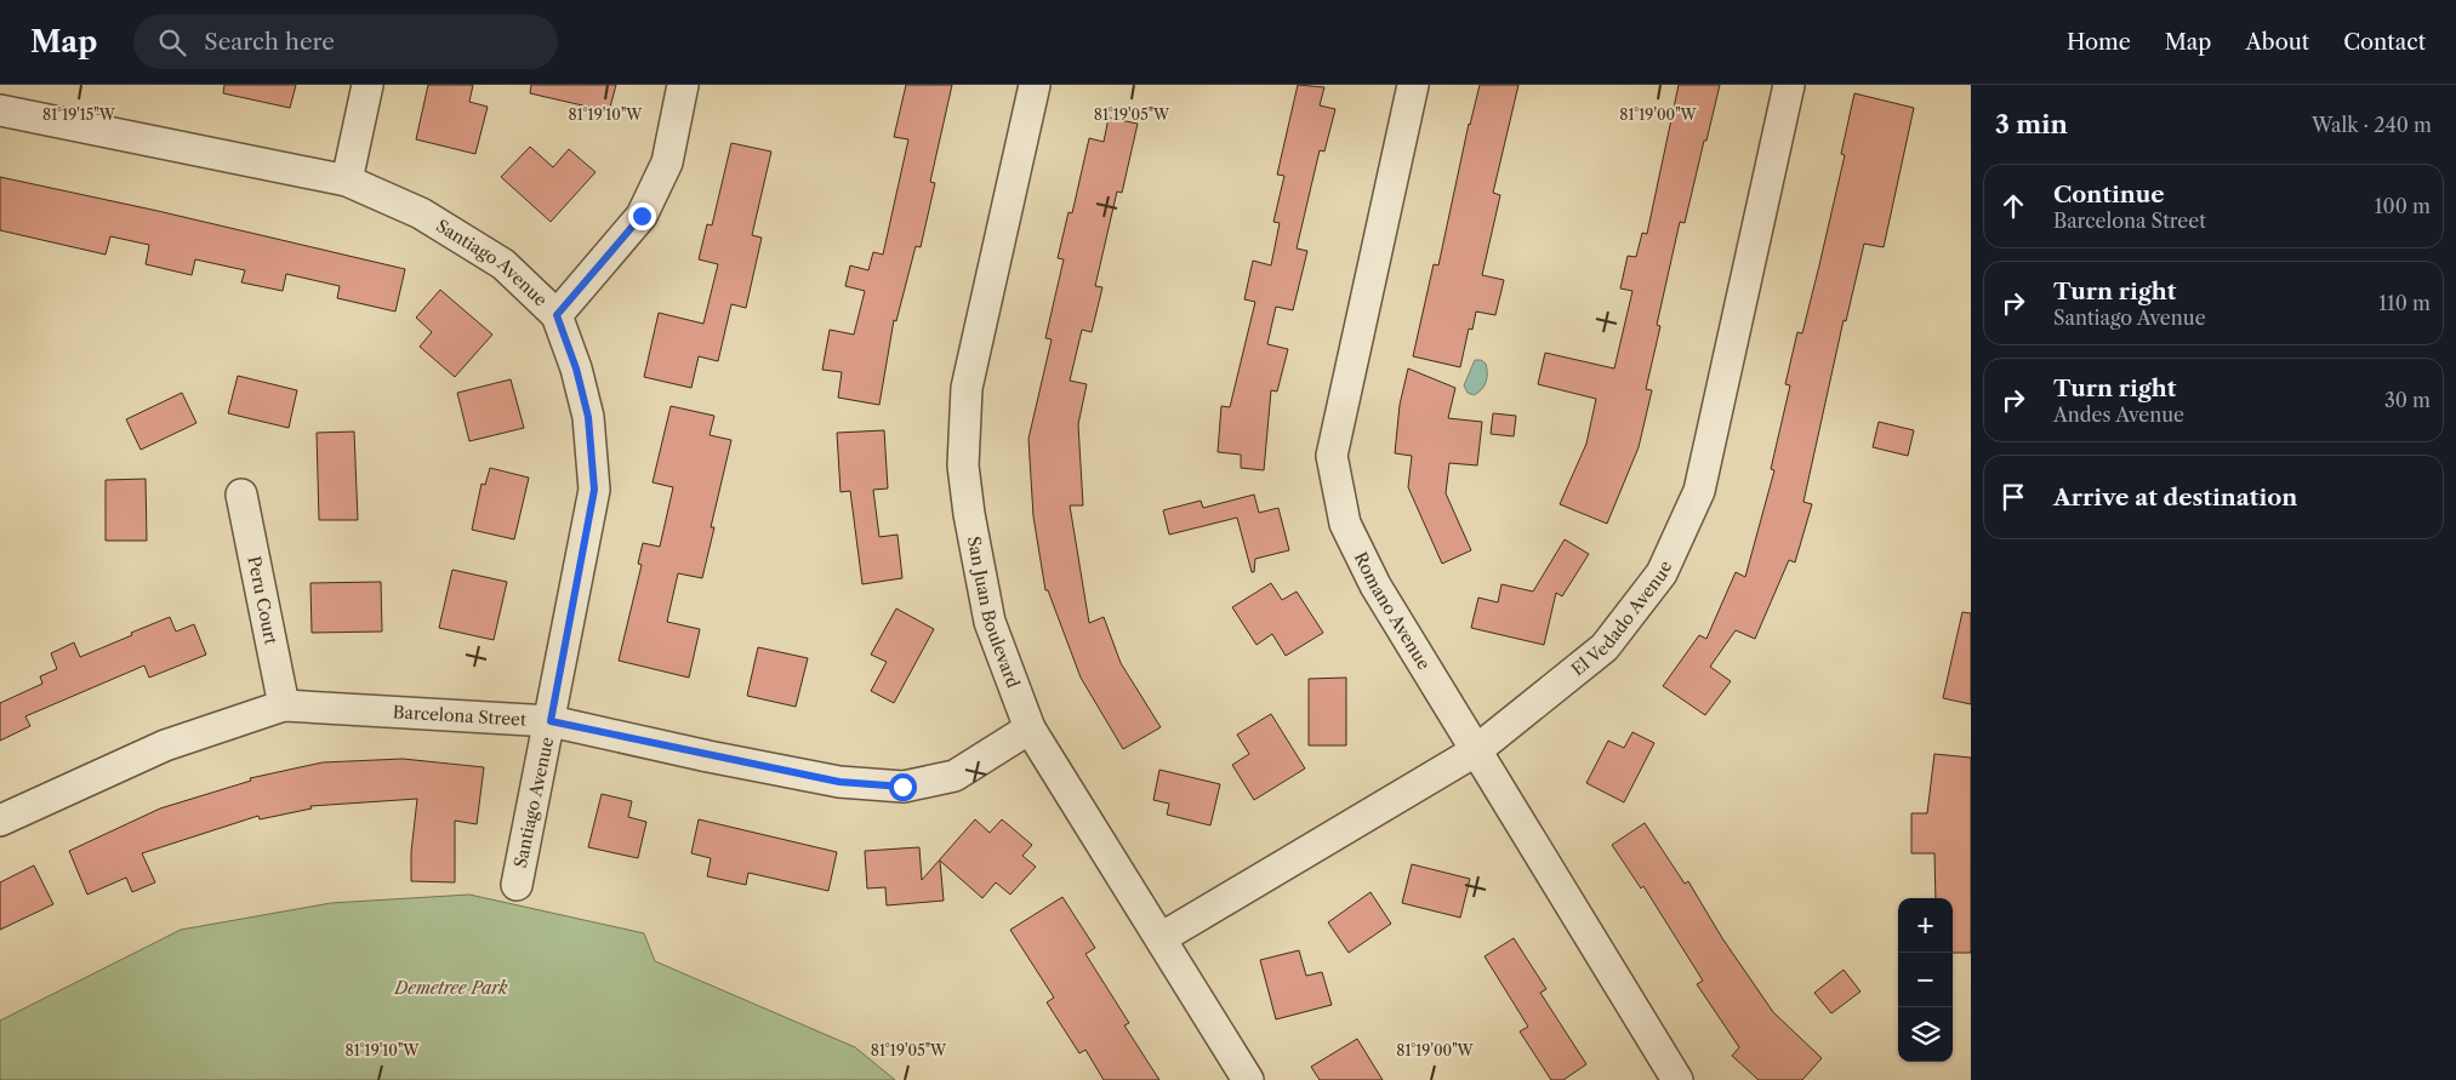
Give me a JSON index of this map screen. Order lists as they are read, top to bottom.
{
  "streets": {
    "street": [
      "Santiago Avenue",
      "Peru Court",
      "San Juan Boulevard",
      "Romano Avenue",
      "El Vedado Avenue",
      "Barcelona Street"
    ]
  },
  "crossings": [
    ["Santiago Avenue", "Barcelona Street"],
    ["Peru Court", "Barcelona Street"],
    ["San Juan Boulevard", "El Vedado Avenue"],
    ["San Juan Boulevard", "Barcelona Street"],
    ["Romano Avenue", "El Vedado Avenue"]
  ],
  "parks": ["Demetree Park"],
  "page": {
    "header": "Map",
    "search": "Search here",
    "nav": [
      "Home",
      "Map",
      "About",
      "Contact"
    ],
    "heading": ["3 min", "Walk · 240 m"],
    "list": [
      ["Continue", "Barcelona Street", "100 m"],
      ["Turn right", "Santiago Avenue", "110 m"],
      ["Turn right", "Andes Avenue", "30 m"],
      "Arrive at destination"
    ],
    "map_buttons": ["+", "−"]
  },
  "coordinates": [
    "81°19'15\"W",
    "81°19'10\"W",
    "81°19'05\"W",
    "81°19'00\"W"
  ]
}
